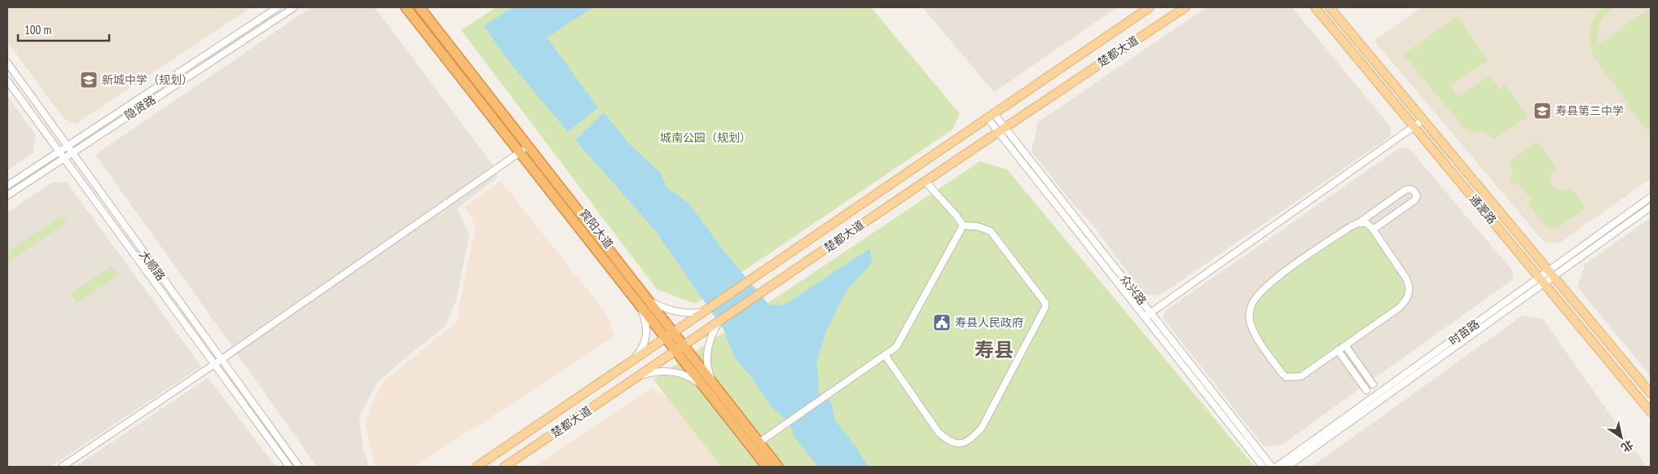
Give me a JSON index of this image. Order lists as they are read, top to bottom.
{
  "streets": {
    "highway": ["宾阳大道"],
    "main road": ["楚都大道", "通淝路"],
    "street": [
      "隐贤路",
      "大顺路",
      "众兴路",
      "时苗路"
    ]
  },
  "crossings": [
    ["楚都大道", "宾阳大道"],
    ["楚都大道", "众兴路"],
    ["隐贤路", "大顺路"],
    ["通淝路", "时苗路"]
  ],
  "districts": ["寿县"],
  "parks": ["城南公园（规划）"],
  "places": {
    "school or university": ["新城中学（规划）", "寿县第三中学"],
    "public building": ["寿县人民政府"]
  },
  "scale_bar": "100 m",
  "north": "bottom right"
}
